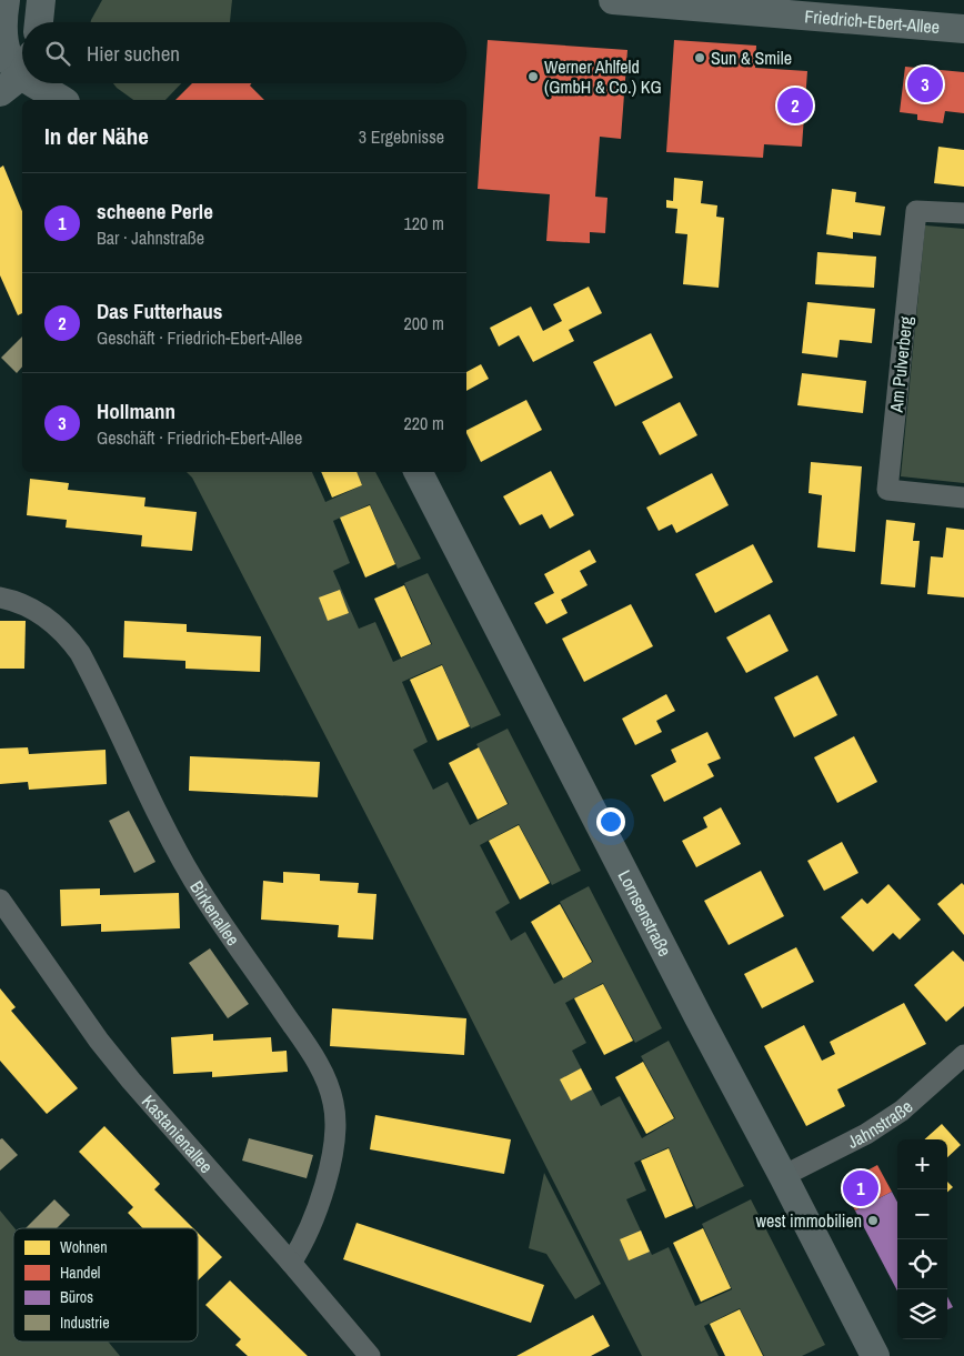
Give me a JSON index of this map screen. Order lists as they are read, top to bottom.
{
  "streets": {
    "street": [
      "Friedrich-Ebert-Allee",
      "Am Pulverberg",
      "Birkenallee",
      "Lornsenstraße",
      "Jahnstraße",
      "Kastanienallee"
    ]
  },
  "crossings": [
    ["Birkenallee", "Kastanienallee"],
    ["Lornsenstraße", "Jahnstraße"]
  ],
  "places": ["Sun & Smile", "Werner Ahlfeld (GmbH & Co.) KG", "west immobilien"],
  "legend": [
    "Wohnen",
    "Handel",
    "Büros",
    "Industrie"
  ],
  "page": {
    "search": "Hier suchen",
    "pins": ["3", "2", "1"],
    "heading": ["In der Nähe", "3 Ergebnisse"],
    "list": [
      {
        "mark": "1",
        "name": "scheene Perle",
        "note": "Bar · Jahnstraße",
        "value": "120 m"
      },
      {
        "mark": "2",
        "name": "Das Futterhaus",
        "note": "Geschäft · Friedrich-Ebert-Allee",
        "value": "200 m"
      },
      {
        "mark": "3",
        "name": "Hollmann",
        "note": "Geschäft · Friedrich-Ebert-Allee",
        "value": "220 m"
      }
    ],
    "map_buttons": ["+", "−"]
  }
}
